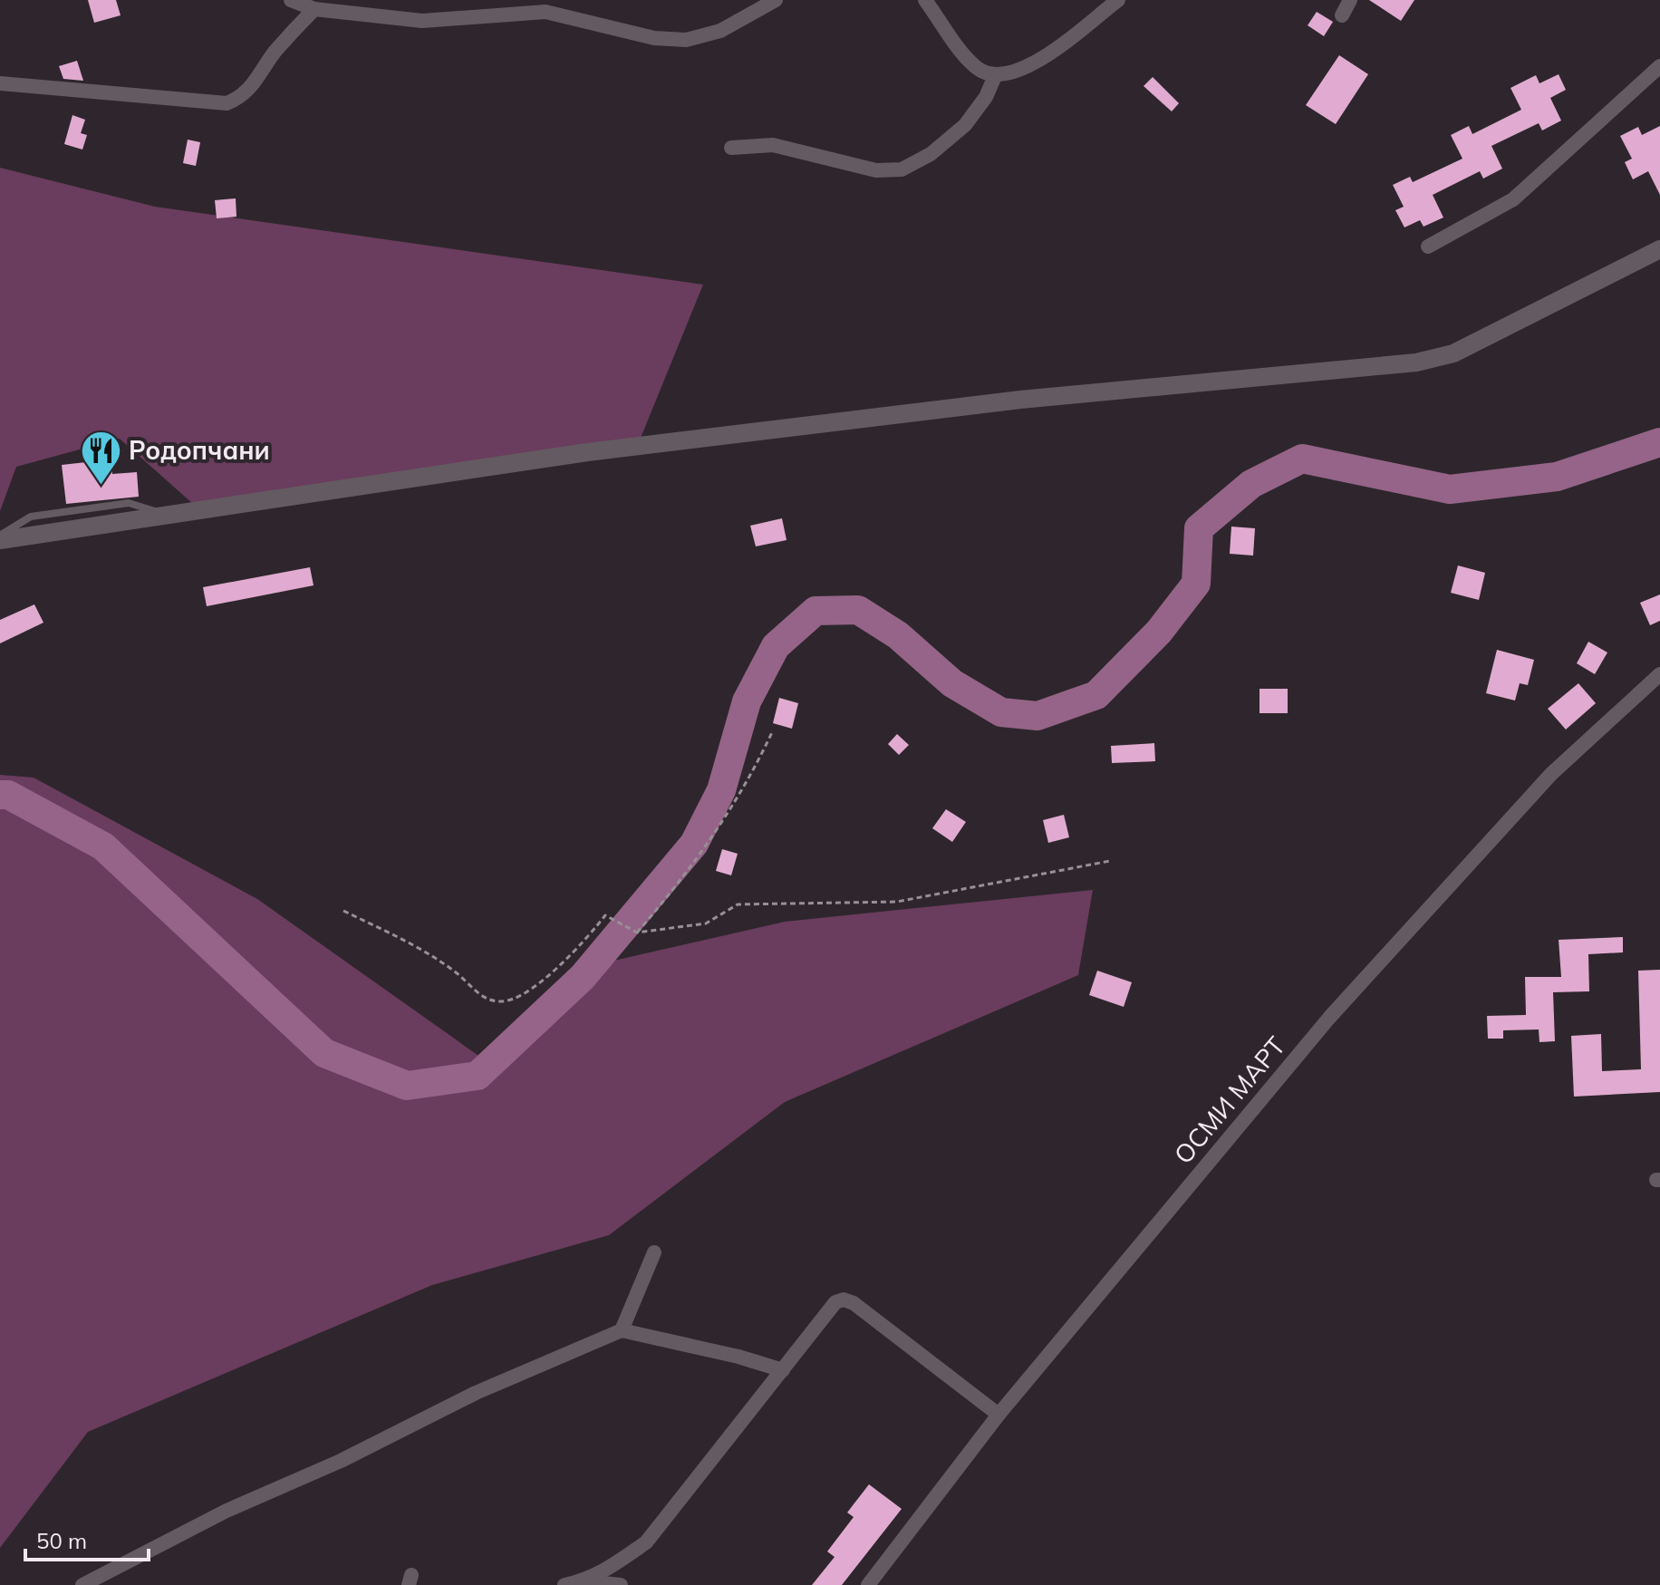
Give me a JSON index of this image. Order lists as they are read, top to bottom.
{
  "streets": {
    "street": ["ОСМИ МАРТ"]
  },
  "places": {
    "restaurant": ["Родопчани"]
  },
  "scale_bar": "50 m"
}
